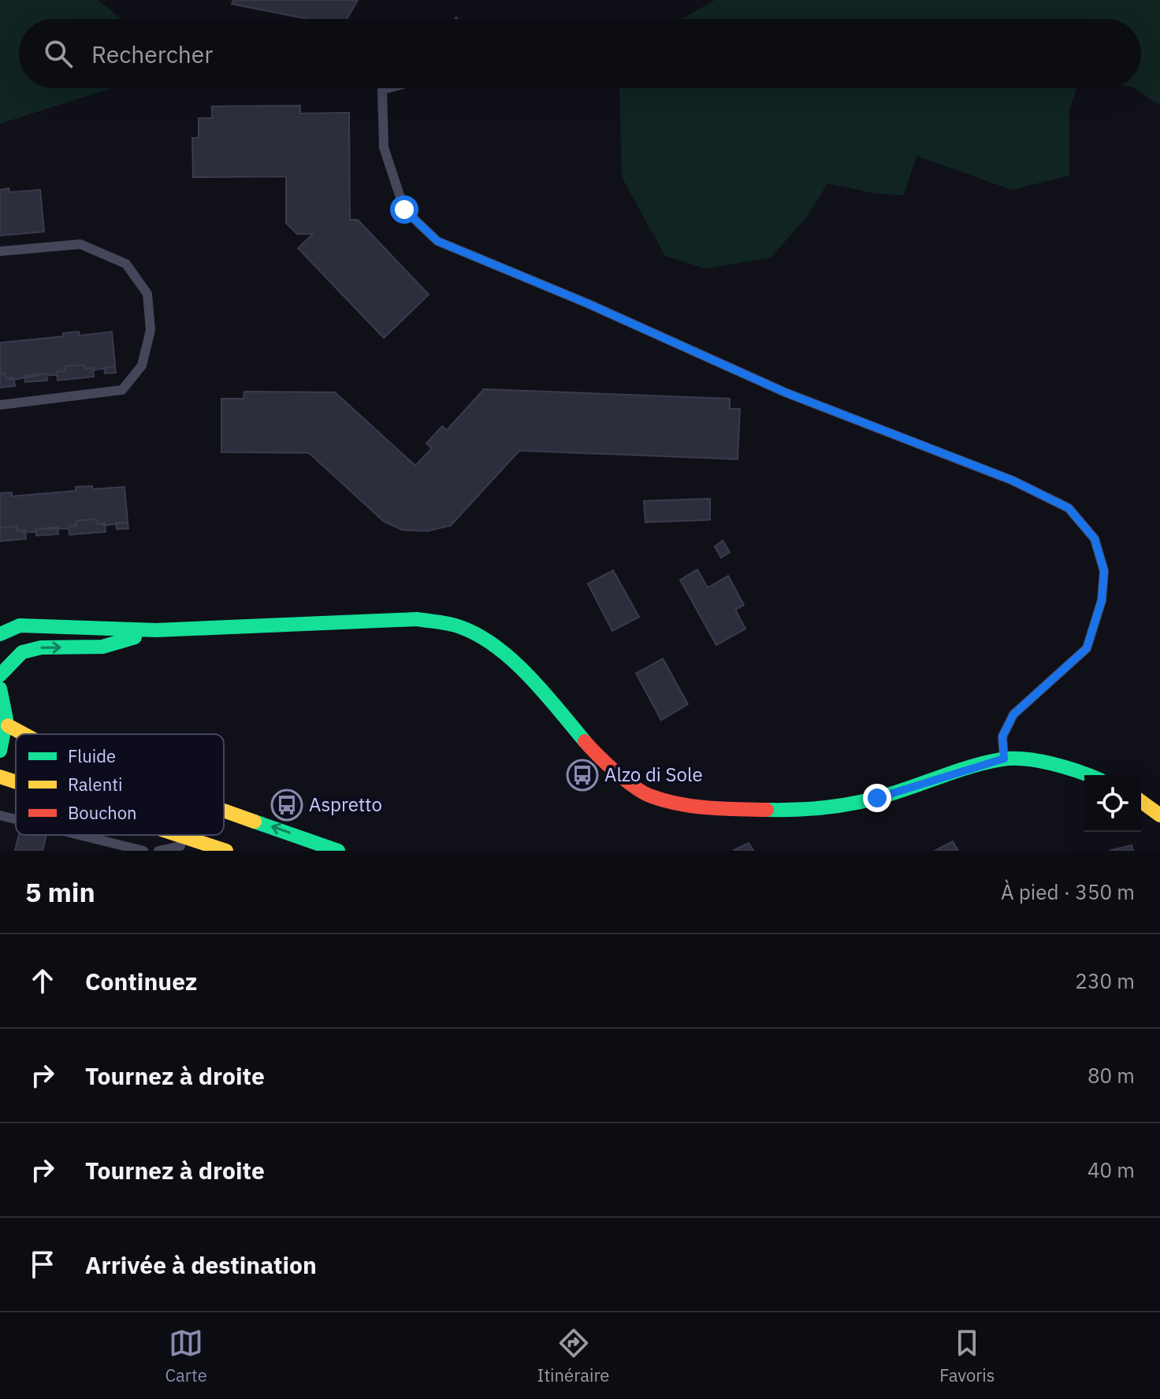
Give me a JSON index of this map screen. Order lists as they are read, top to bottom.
{
  "places": {
    "bus stop": ["Alzo di Sole", "Aspretto"]
  },
  "legend": ["Fluide", "Ralenti", "Bouchon"],
  "page": {
    "search": "Rechercher",
    "heading": ["5 min", "À pied · 350 m"],
    "list": [
      ["Continuez", "230 m"],
      ["Tournez à droite", "80 m"],
      ["Tournez à droite", "40 m"],
      "Arrivée à destination"
    ],
    "nav": ["Carte", "Itinéraire", "Favoris"]
  }
}
